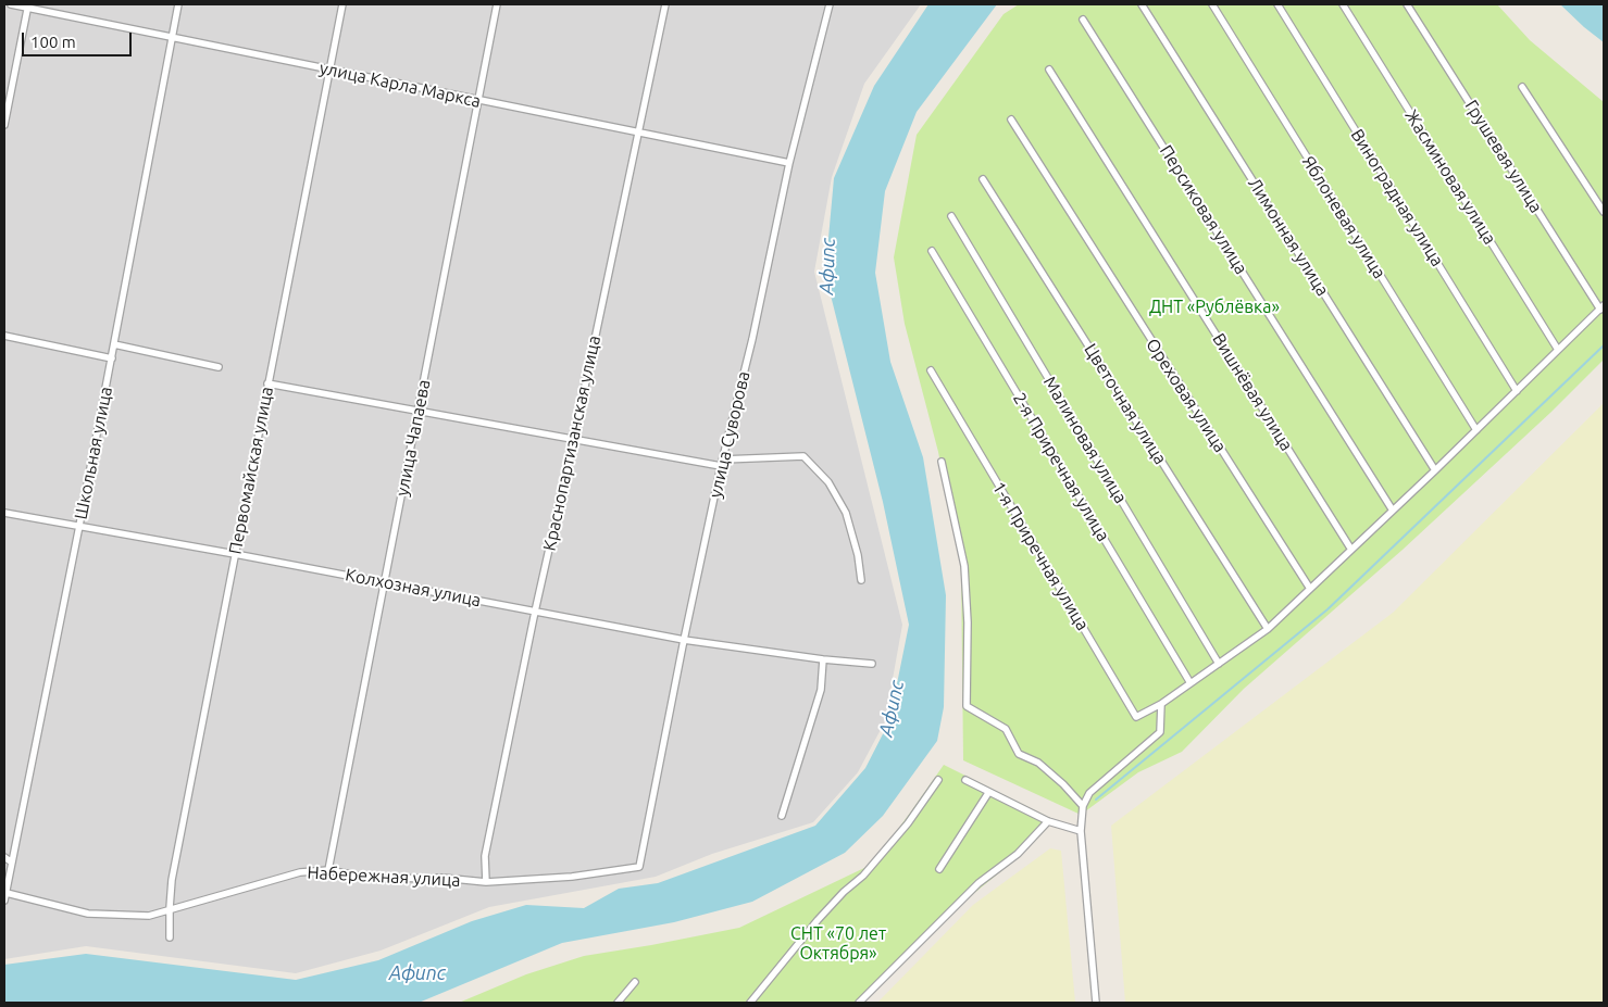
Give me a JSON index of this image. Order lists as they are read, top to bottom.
{
  "streets": {
    "street": [
      "улица Карла Маркса",
      "Грушевая улица",
      "Жасминовая улица",
      "Виноградная улица",
      "Персиковая улица",
      "Яблоневая улица",
      "Лимонная улица",
      "Вишнёвая улица",
      "Ореховая улица",
      "Цветочная улица",
      "улица Суворова",
      "улица Чапаева",
      "Малиновая улица",
      "Краснопартизанская улица",
      "Школьная улица",
      "2-я Приречная улица",
      "Первомайская улица",
      "1-я Приречная улица",
      "Колхозная улица",
      "Набережная улица"
    ]
  },
  "crossings": [
    ["улица Карла Маркса", "улица Суворова"],
    ["улица Карла Маркса", "улица Чапаева"],
    ["улица Карла Маркса", "Краснопартизанская улица"],
    ["улица Карла Маркса", "Школьная улица"],
    ["улица Карла Маркса", "Первомайская улица"],
    ["улица Суворова", "Колхозная улица"],
    ["улица Суворова", "Набережная улица"],
    ["улица Чапаева", "Колхозная улица"],
    ["улица Чапаева", "Набережная улица"],
    ["Краснопартизанская улица", "Колхозная улица"],
    ["Краснопартизанская улица", "Набережная улица"],
    ["Школьная улица", "Колхозная улица"],
    ["Школьная улица", "Набережная улица"],
    ["Первомайская улица", "Колхозная улица"],
    ["Первомайская улица", "Набережная улица"]
  ],
  "water": ["Афипс"],
  "parks": ["ДНТ «Рублёвка»", "СНТ «70 лет Октября»"],
  "scale_bar": "100 m"
}
